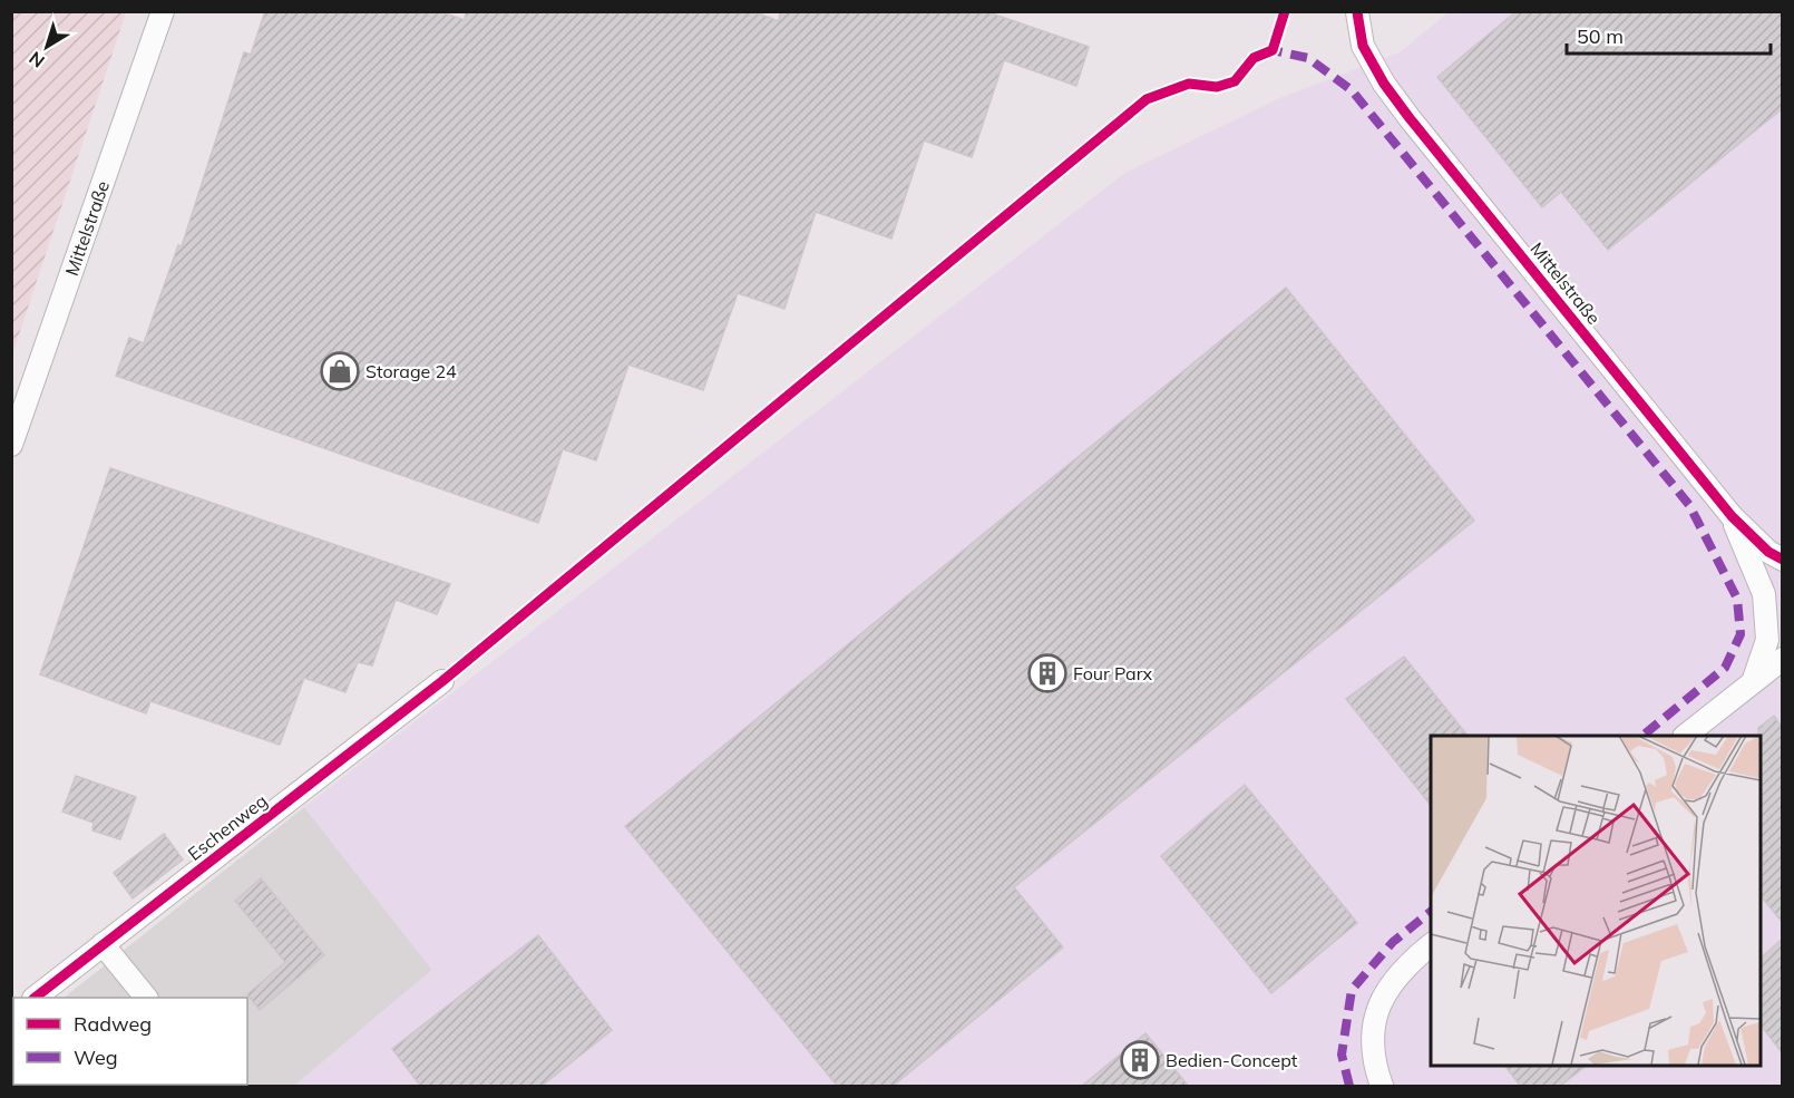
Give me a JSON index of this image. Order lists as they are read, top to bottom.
{
  "streets": {
    "street": ["Mittelstraße", "Eschenweg"]
  },
  "places": {
    "shop": ["Storage 24"],
    "building": ["Four Parx", "Bedien-Concept"]
  },
  "legend": ["Radweg", "Weg"],
  "scale_bar": "50 m",
  "north": "bottom left"
}
